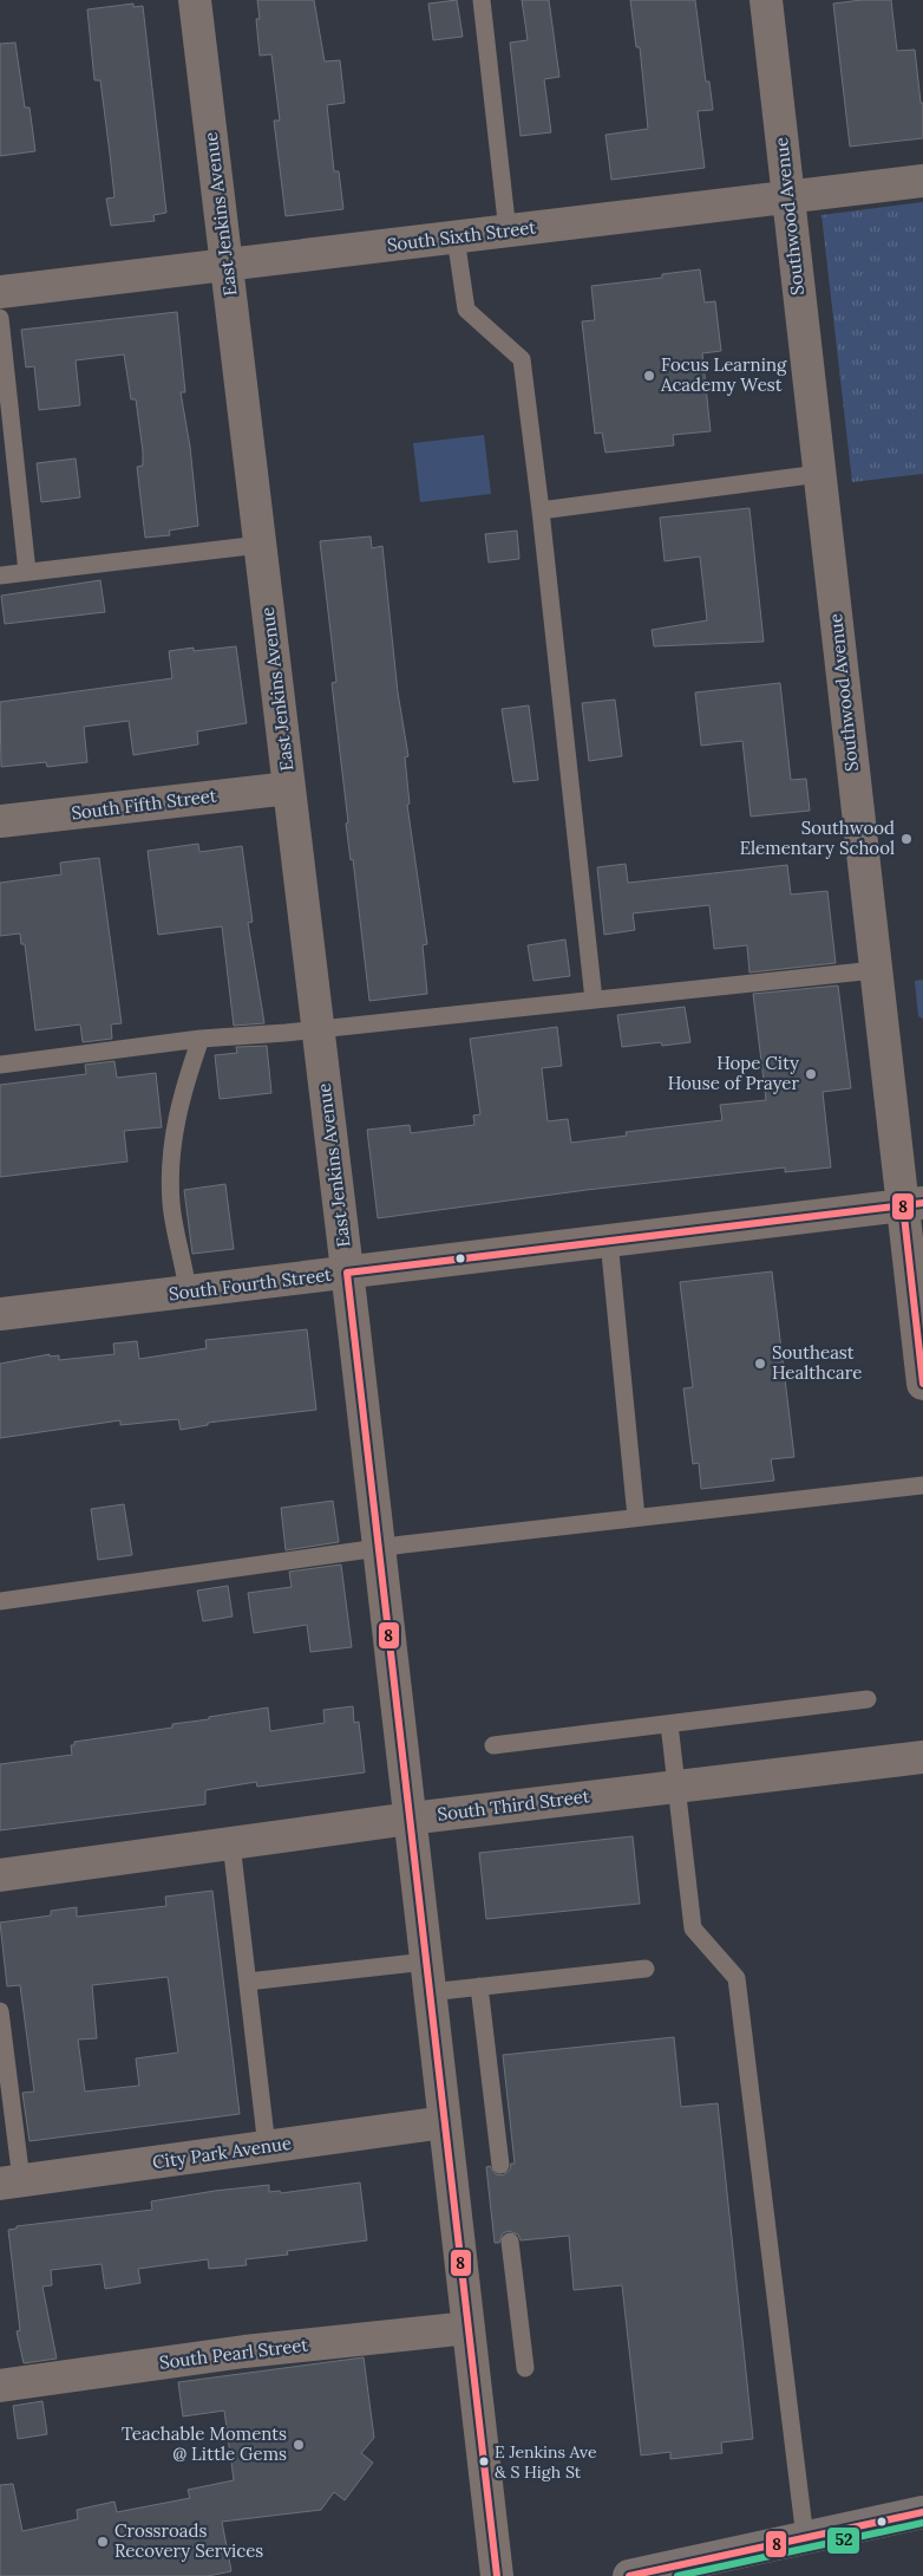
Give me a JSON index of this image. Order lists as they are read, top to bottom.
{
  "streets": {
    "street": [
      "East Jenkins Avenue",
      "Southwood Avenue",
      "South Sixth Street",
      "South Fifth Street",
      "South Fourth Street",
      "South Third Street",
      "City Park Avenue",
      "South Pearl Street"
    ]
  },
  "crossings": [
    ["East Jenkins Avenue", "South Sixth Street"],
    ["East Jenkins Avenue", "South Fifth Street"],
    ["East Jenkins Avenue", "South Fourth Street"],
    ["East Jenkins Avenue", "South Third Street"],
    ["East Jenkins Avenue", "City Park Avenue"],
    ["East Jenkins Avenue", "South Pearl Street"],
    ["Southwood Avenue", "South Sixth Street"],
    ["Southwood Avenue", "South Fourth Street"]
  ],
  "places": [
    "Focus Learning Academy West",
    "Southwood Elementary School",
    "Hope City House of Prayer",
    "Southeast Healthcare",
    "Teachable Moments @ Little Gems",
    "E Jenkins Ave & S High St",
    "Crossroads Recovery Services"
  ],
  "lines": ["transit line 8", "transit line 52"]
}
